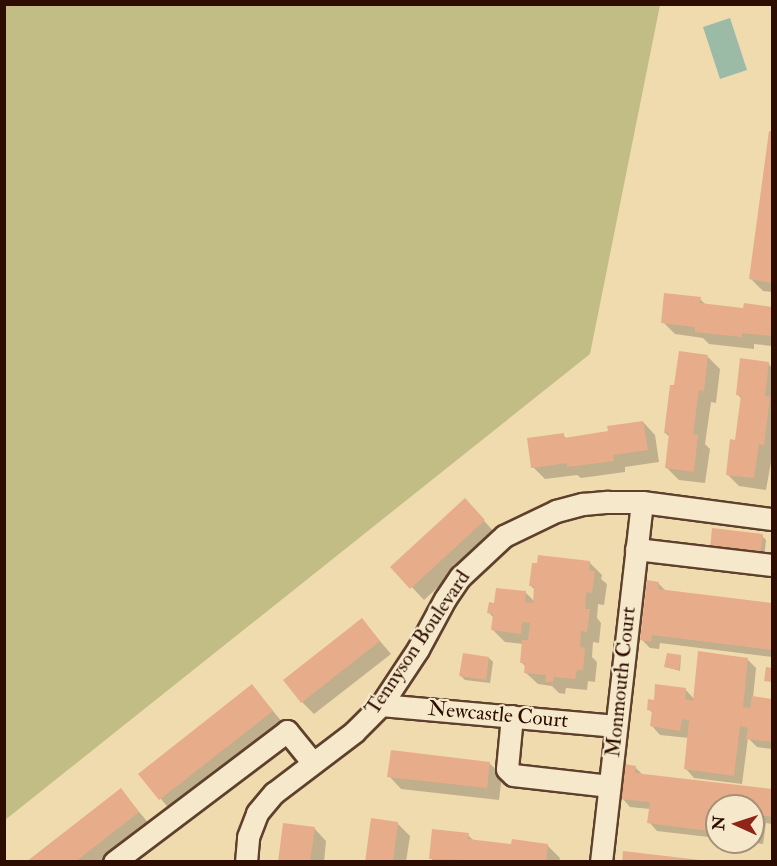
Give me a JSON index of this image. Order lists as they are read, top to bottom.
{
  "streets": {
    "street": ["Tennyson Boulevard", "Monmouth Court", "Newcastle Court"]
  },
  "crossings": [
    ["Tennyson Boulevard", "Monmouth Court"],
    ["Tennyson Boulevard", "Newcastle Court"],
    ["Monmouth Court", "Newcastle Court"]
  ],
  "north": "left"
}
